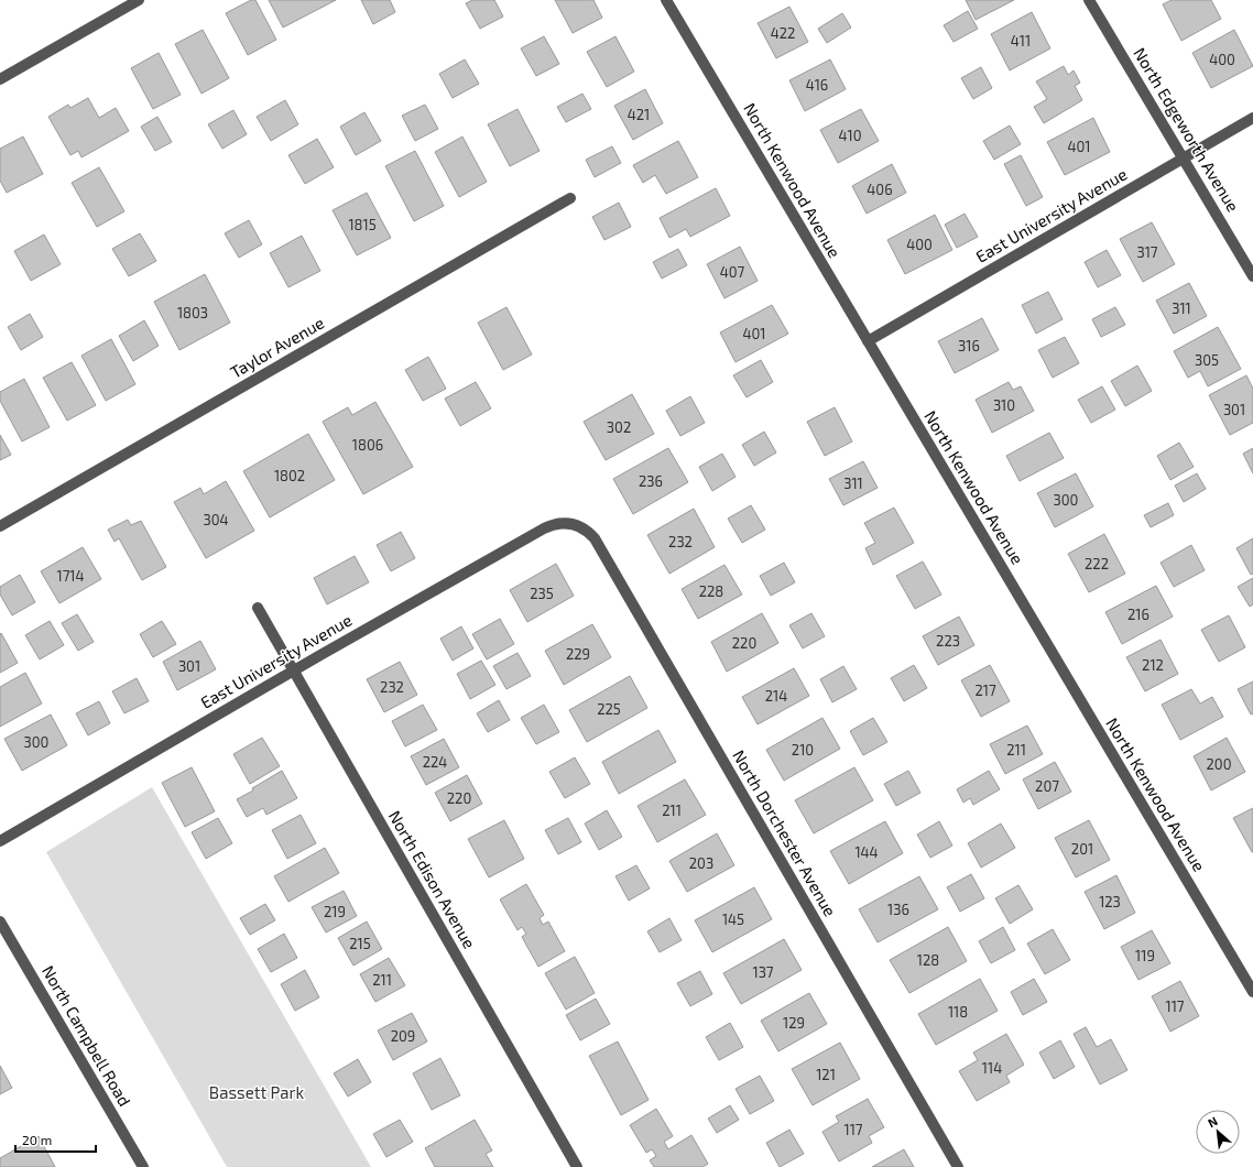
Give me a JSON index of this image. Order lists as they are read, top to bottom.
{
  "streets": {
    "street": [
      "North Edgeworth Avenue",
      "North Kenwood Avenue",
      "East University Avenue",
      "Taylor Avenue",
      "North Dorchester Avenue",
      "North Edison Avenue",
      "North Campbell Road"
    ]
  },
  "crossings": [
    ["North Edgeworth Avenue", "East University Avenue"],
    ["North Kenwood Avenue", "East University Avenue"],
    ["East University Avenue", "North Dorchester Avenue"],
    ["East University Avenue", "North Edison Avenue"]
  ],
  "parks": ["Bassett Park"],
  "house_numbers": [
    "422",
    "411",
    "400",
    "416",
    "421",
    "410",
    "401",
    "406",
    "1815",
    "400",
    "317",
    "407",
    "311",
    "1803",
    "401",
    "316",
    "305",
    "310",
    "301",
    "302",
    "1806",
    "1802",
    "236",
    "311",
    "300",
    "304",
    "232",
    "222",
    "1714",
    "228",
    "235",
    "216",
    "223",
    "220",
    "229",
    "212",
    "301",
    "232",
    "217",
    "214",
    "225",
    "300",
    "210",
    "211",
    "224",
    "200",
    "207",
    "220",
    "211",
    "201",
    "144",
    "203",
    "123",
    "136",
    "219",
    "145",
    "215",
    "119",
    "128",
    "137",
    "211",
    "117",
    "118",
    "129",
    "209",
    "114",
    "121",
    "117"
  ],
  "scale_bar": "20 m",
  "north": "top left"
}
